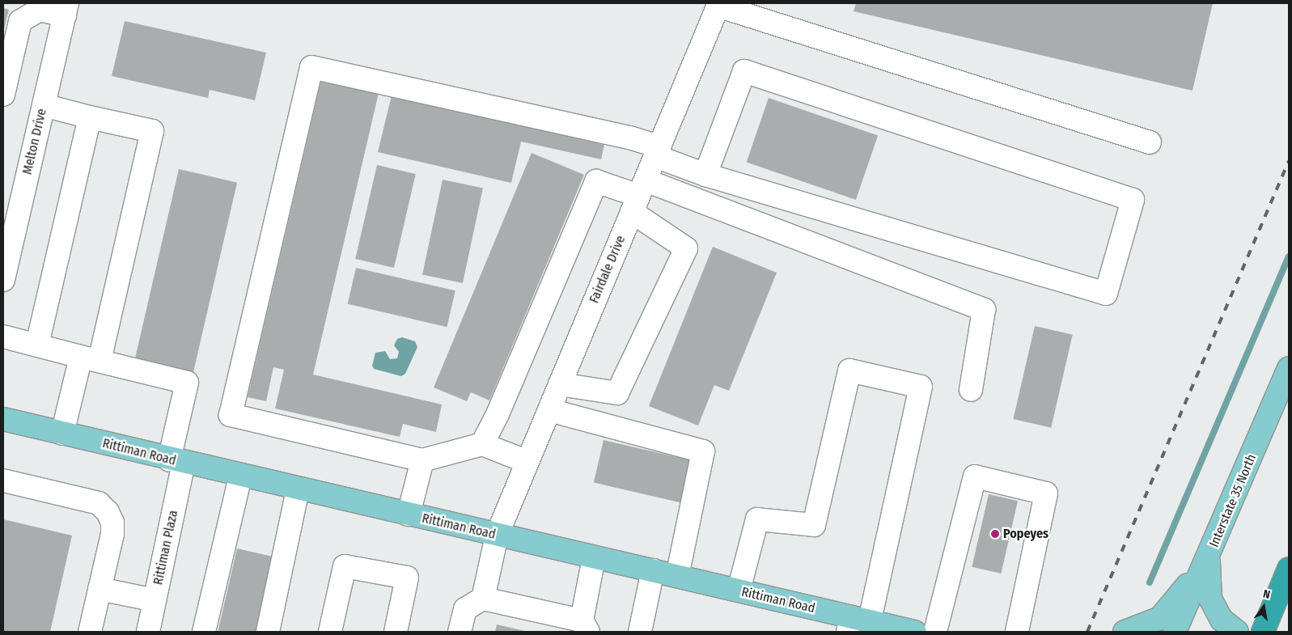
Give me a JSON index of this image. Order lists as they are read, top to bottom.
{
  "streets": {
    "main road": ["Rittiman Road", "Interstate 35 North"],
    "street": ["Melton Drive", "Fairdale Drive", "Rittiman Plaza"]
  },
  "crossings": [
    ["Fairdale Drive", "Rittiman Road"],
    ["Rittiman Road", "Rittiman Plaza"]
  ],
  "places": ["Popeyes"],
  "north": "top"
}
